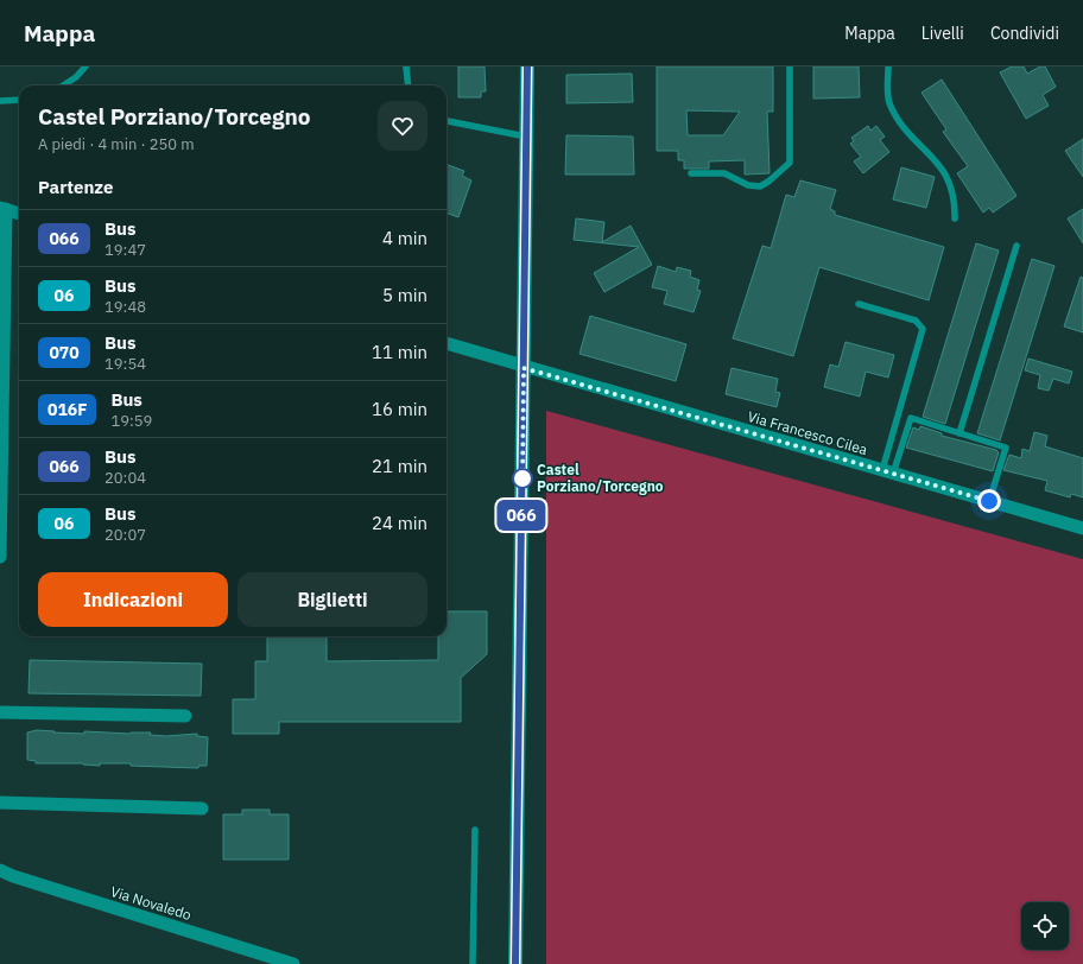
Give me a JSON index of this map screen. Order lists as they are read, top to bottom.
{
  "streets": {
    "street": ["Via Francesco Cilea", "Via Novaledo"]
  },
  "places": ["Castel Porziano/Torcegno"],
  "lines": ["bus line 066"],
  "page": {
    "header": "Mappa",
    "nav": ["Mappa", "Livelli", "Condividi"],
    "on_map": "066",
    "heading": [
      ["Castel Porziano/Torcegno", "A piedi · 4 min · 250 m"],
      "Partenze"
    ],
    "list": [
      {
        "mark": "066",
        "name": "Bus",
        "note": "19:47",
        "value": "4 min"
      },
      {
        "mark": "06",
        "name": "Bus",
        "note": "19:48",
        "value": "5 min"
      },
      {
        "mark": "070",
        "name": "Bus",
        "note": "19:54",
        "value": "11 min"
      },
      {
        "mark": "016F",
        "name": "Bus",
        "note": "19:59",
        "value": "16 min"
      },
      {
        "mark": "066",
        "name": "Bus",
        "note": "20:04",
        "value": "21 min"
      },
      {
        "mark": "06",
        "name": "Bus",
        "note": "20:07",
        "value": "24 min"
      }
    ],
    "buttons": ["Indicazioni", "Biglietti"]
  }
}
